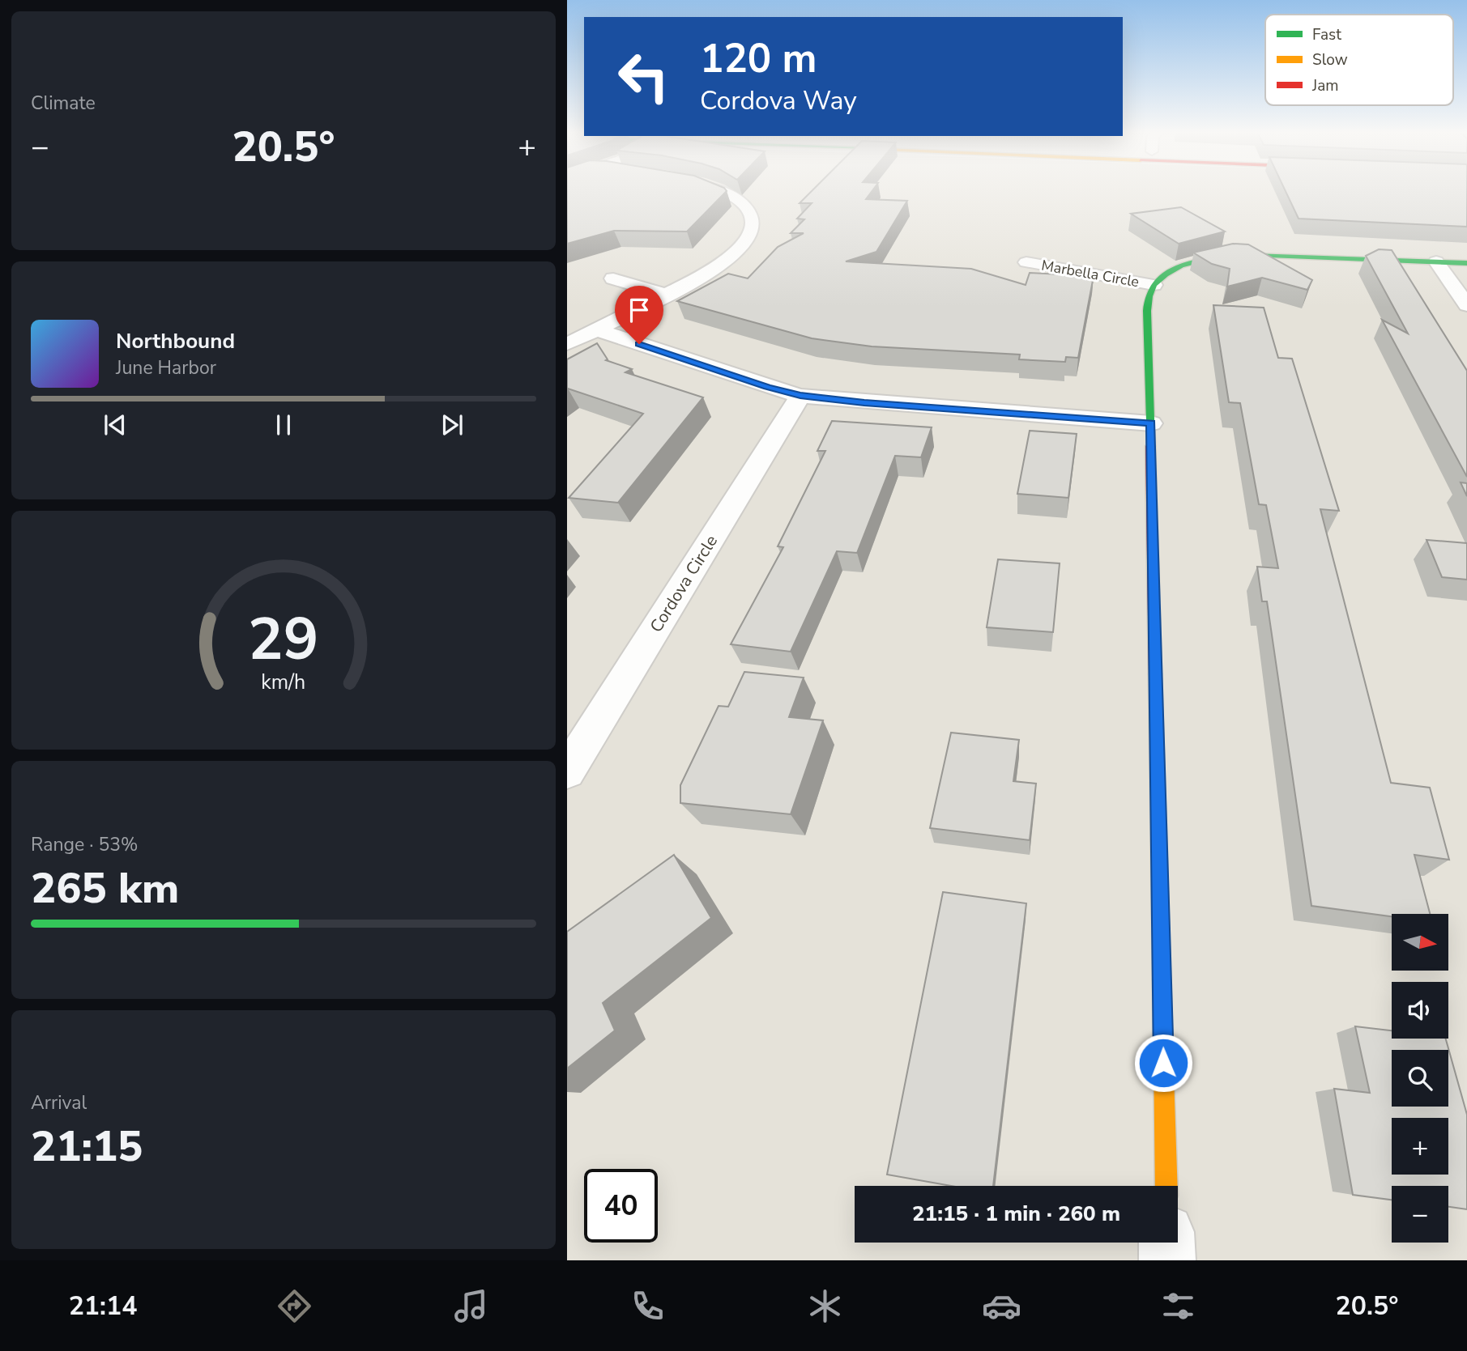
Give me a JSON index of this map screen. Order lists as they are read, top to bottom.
{
  "streets": {
    "street": ["Marbella Circle", "Cordova Circle"]
  },
  "legend": ["Fast", "Slow", "Jam"],
  "north": "right",
  "page": {
    "tile": [
      "Climate",
      ["Range · 53%", "265 km"],
      ["Arrival", "21:15"]
    ],
    "turn": ["120 m", "Cordova Way"],
    "heat": ["−", "20.5°", "+"],
    "song": ["Northbound", "June Harbor"],
    "map_buttons": ["+", "−"],
    "limit": "40",
    "trip": "21:15 · 1 min · 260 m",
    "tabs": ["21:14", "20.5°"],
    "gauge": ["29", "km/h"]
  }
}
